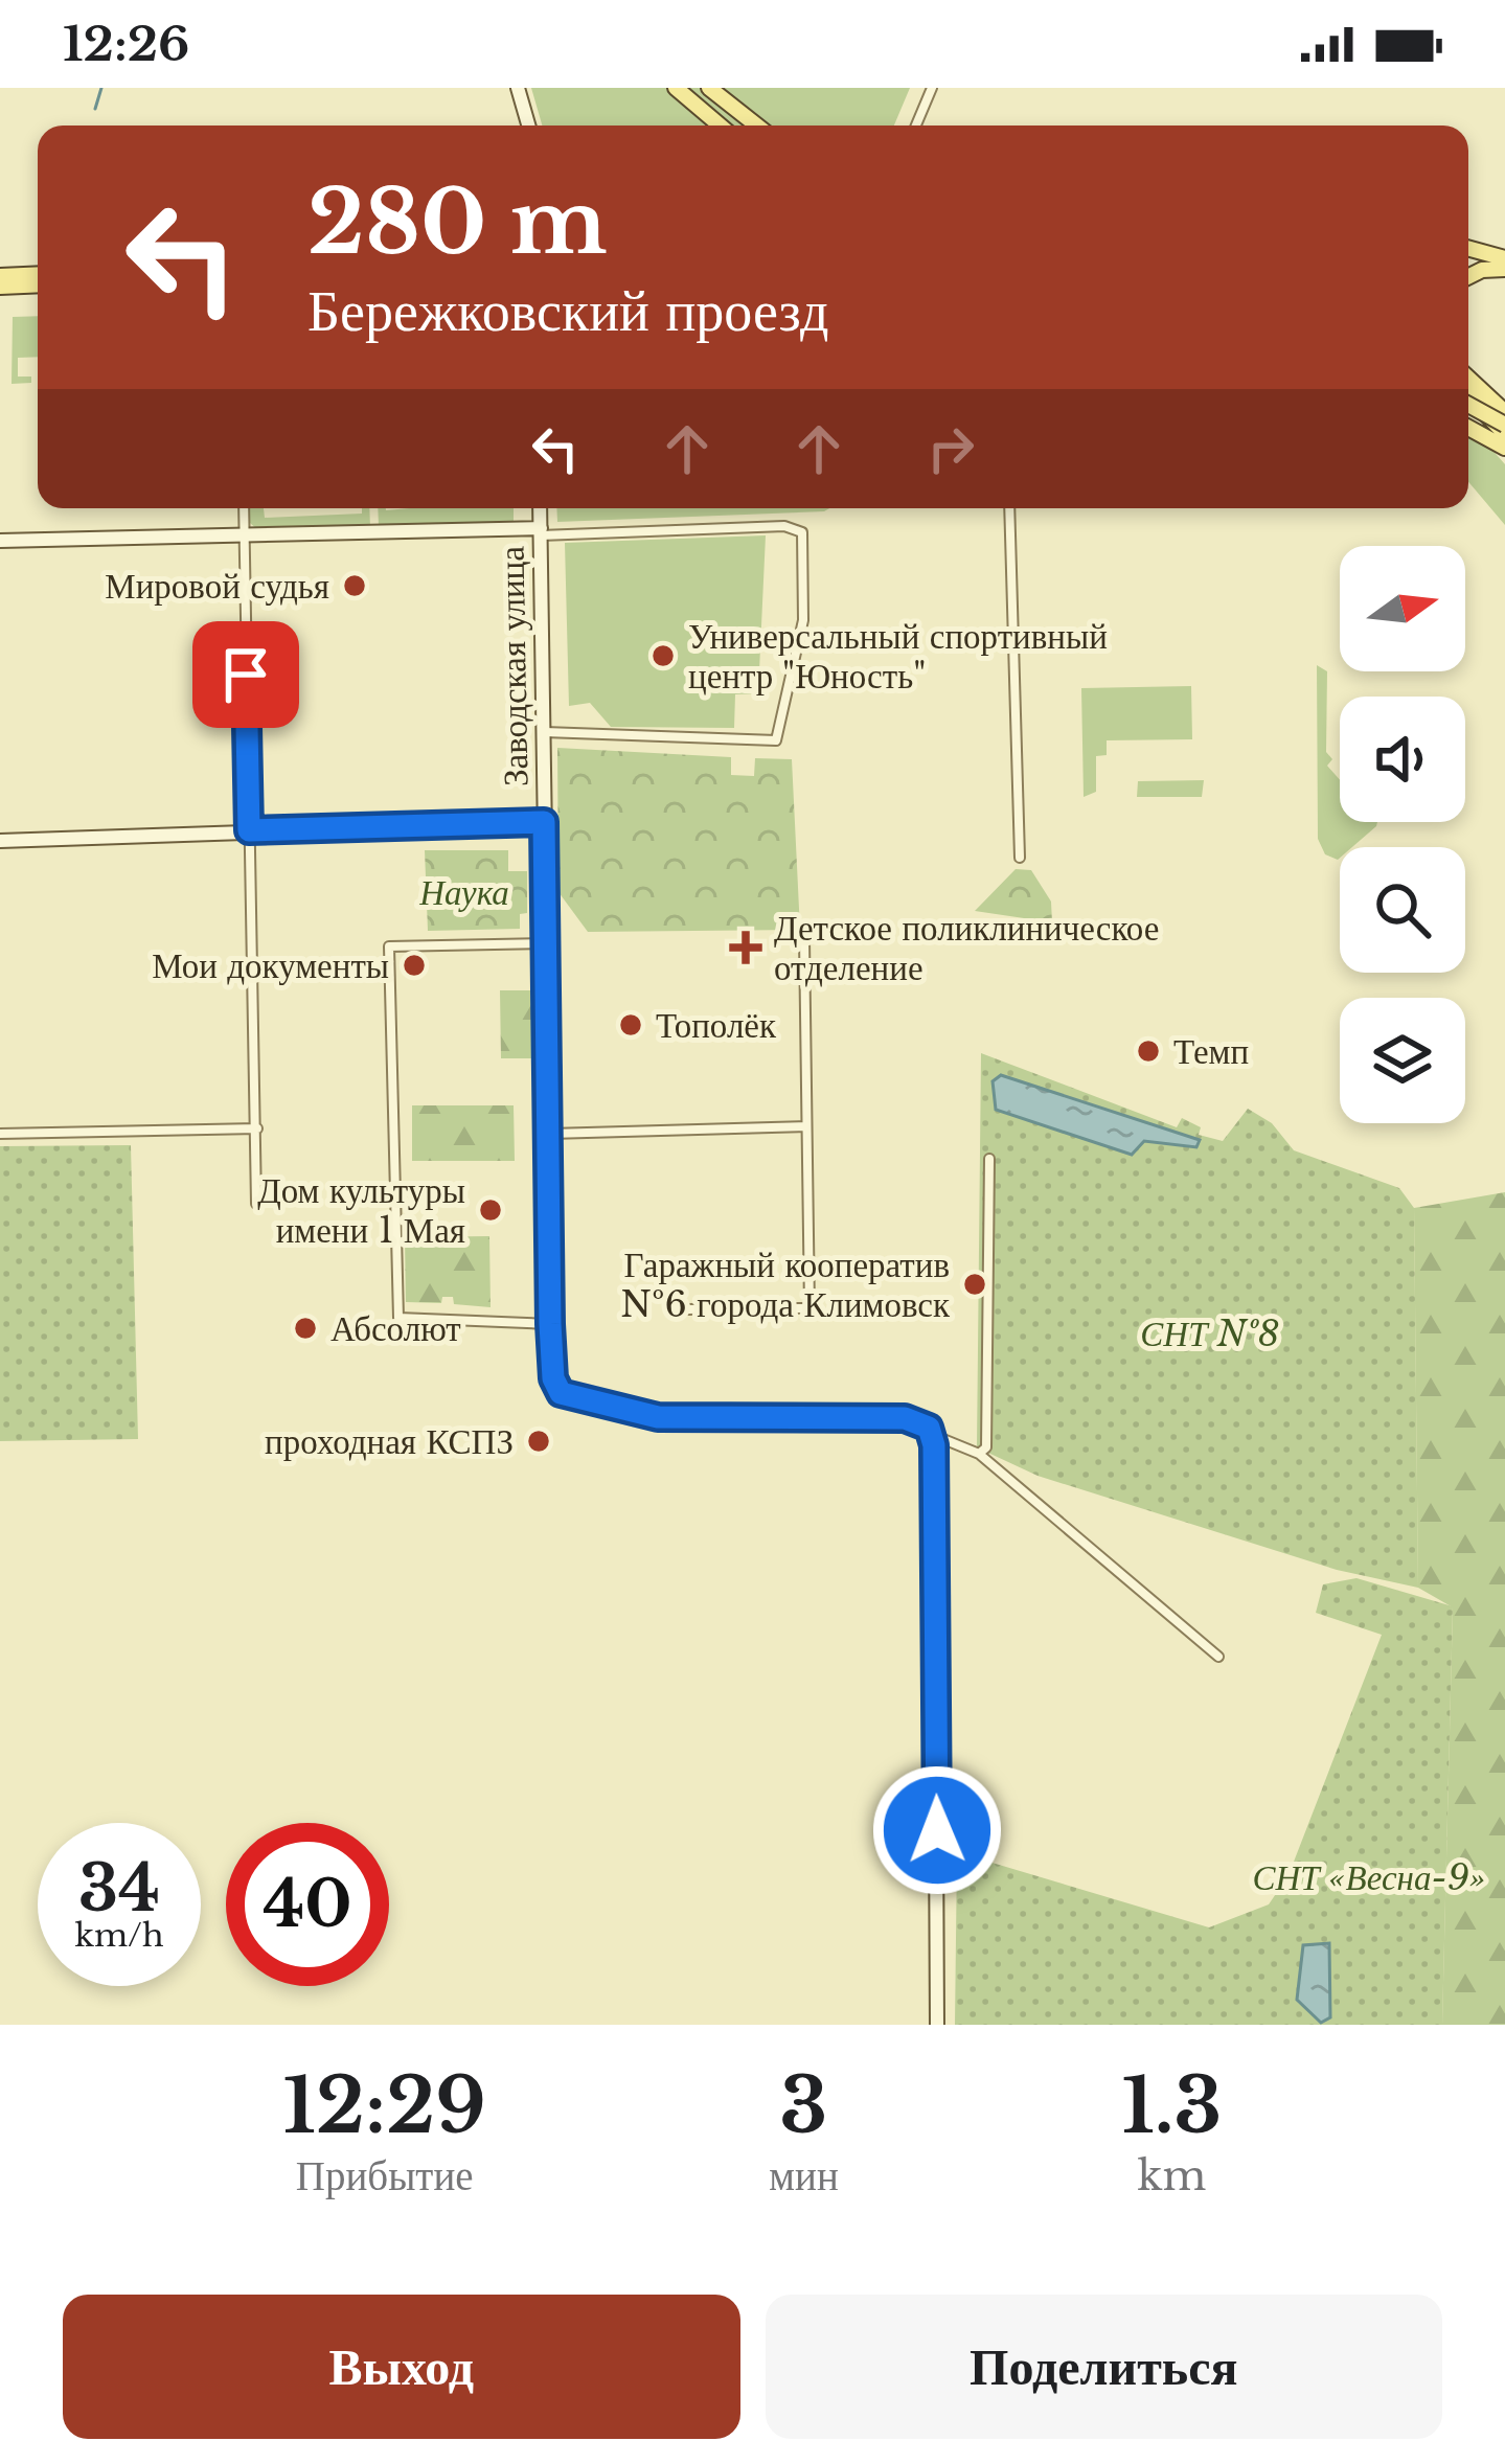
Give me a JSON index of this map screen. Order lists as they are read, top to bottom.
{
  "streets": {
    "street": ["Заводская улица"]
  },
  "parks": ["Наука", "СНТ №8", "СНТ «Весна-9»"],
  "places": {
    "other": [
      "Мировой судья",
      "Универсальный спортивный центр \"Юность\"",
      "Мои документы",
      "Тополёк",
      "Темп",
      "Дом культуры имени 1 Мая",
      "Гаражный кооператив №6 города Климовск",
      "Абсолют",
      "проходная КСПЗ"
    ],
    "health": ["Детское поликлиническое отделение"]
  },
  "north": "right",
  "page": {
    "status": "12:26",
    "turn": ["280 m", "Бережковский проезд"],
    "speed": "34 km/h",
    "limit": "40",
    "eta": [
      "12:29",
      "Прибытие",
      "3",
      "мин",
      "1.3",
      "km"
    ],
    "buttons": ["Выход", "Поделиться"]
  }
}
